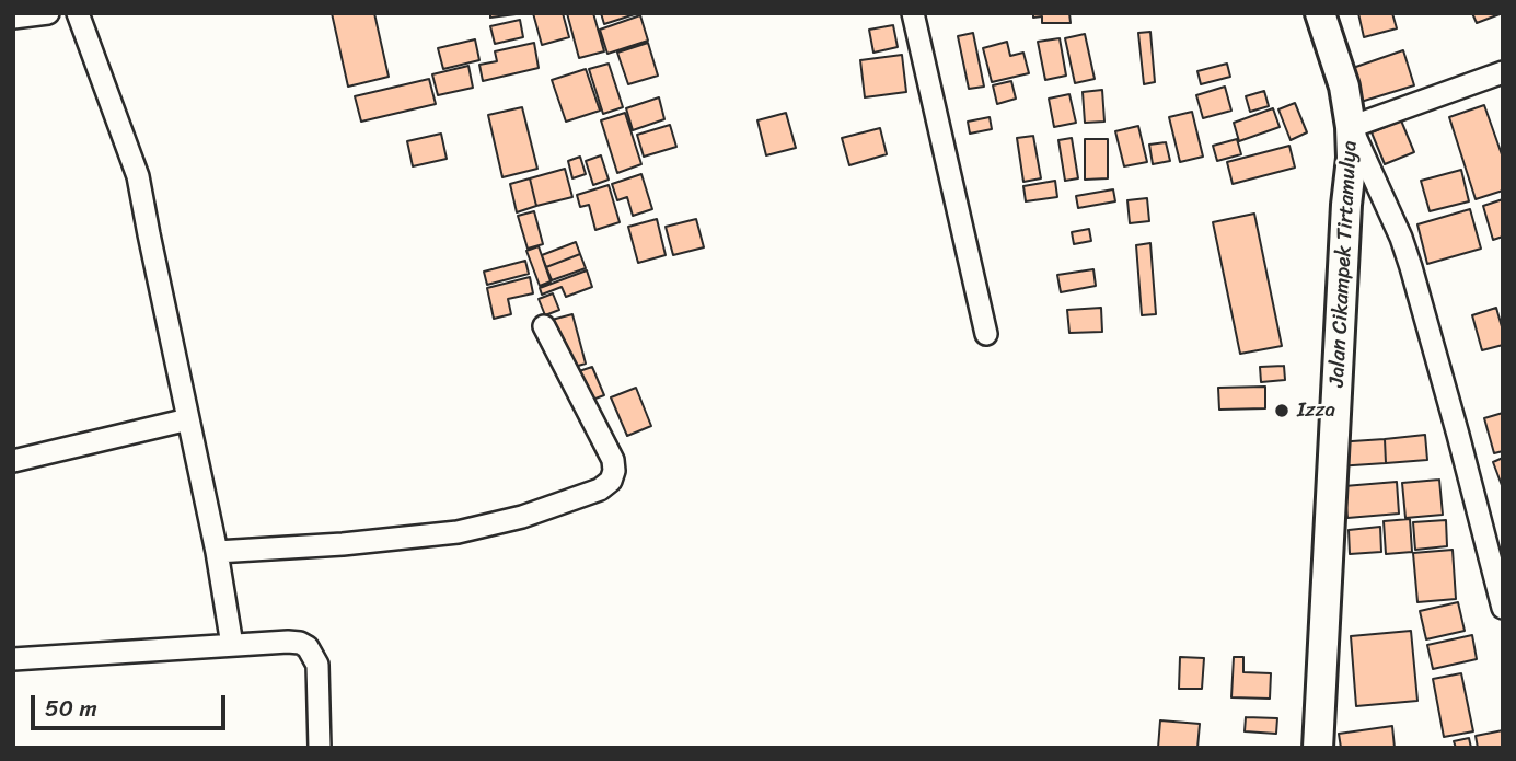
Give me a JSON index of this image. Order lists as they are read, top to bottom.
{
  "streets": {
    "street": ["Jalan Cikampek Tirtamulya"]
  },
  "places": ["Izza"],
  "scale_bar": "50 m"
}
